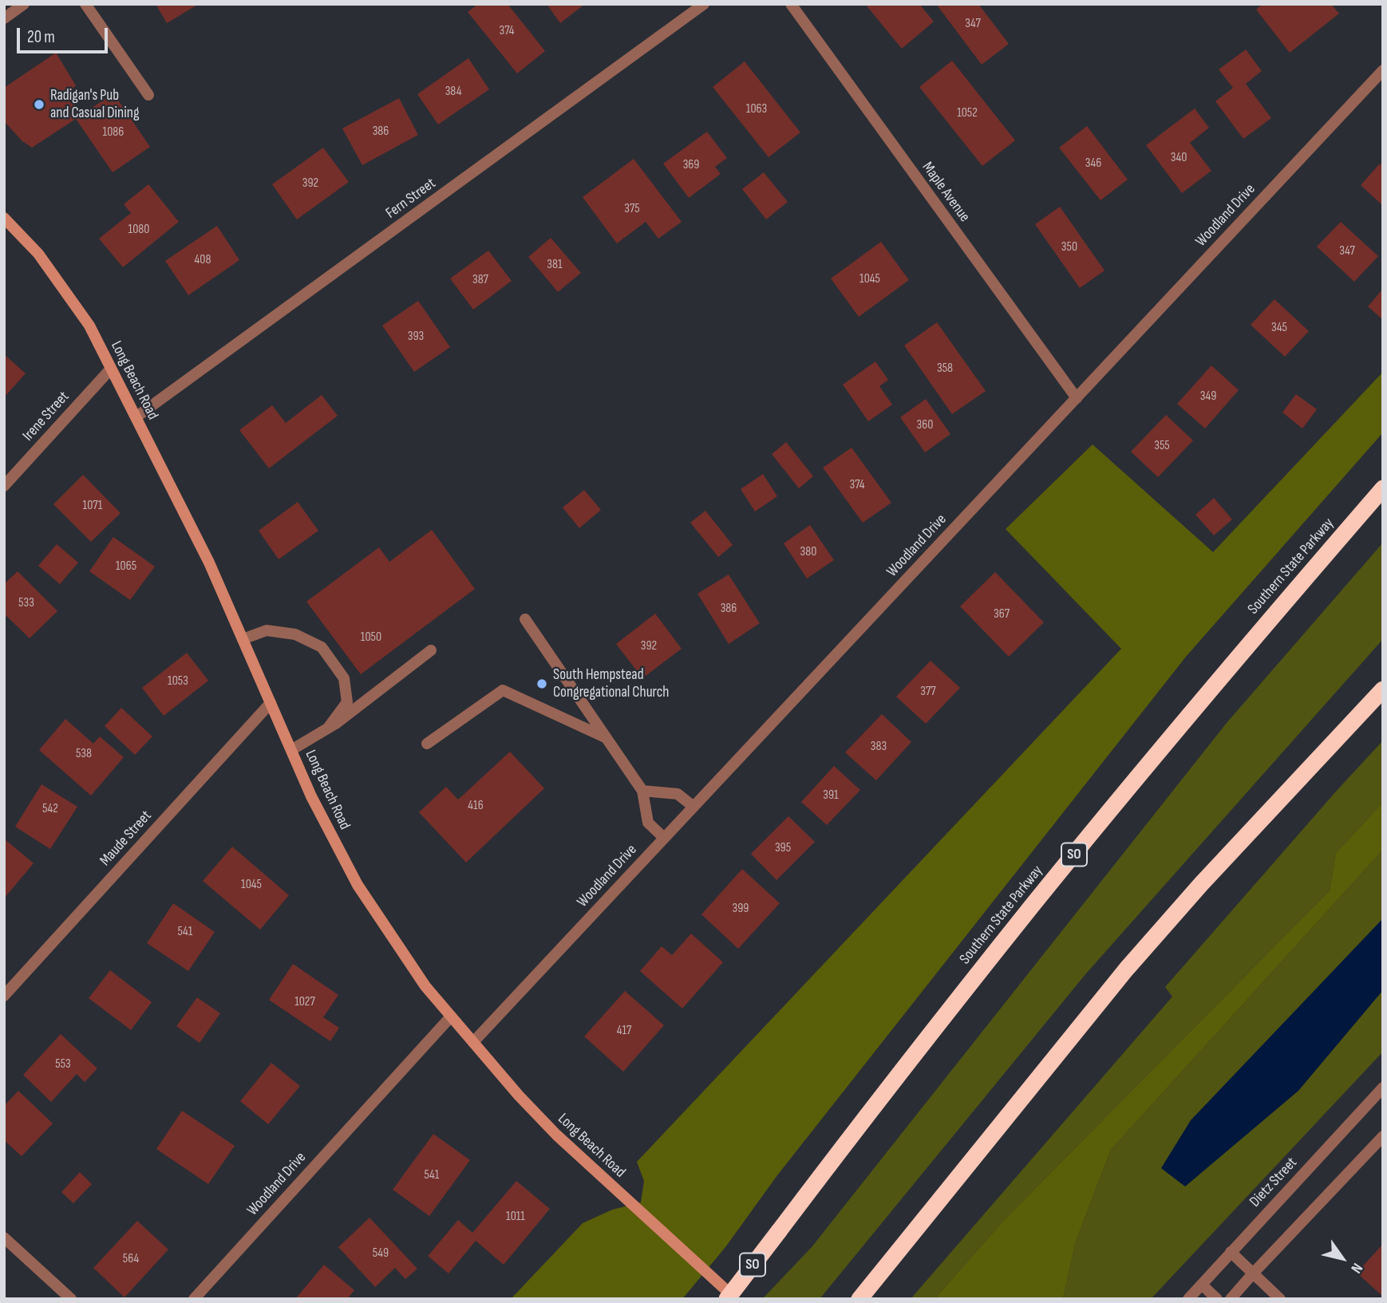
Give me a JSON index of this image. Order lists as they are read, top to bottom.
{
  "streets": {
    "highway": ["Southern State Parkway", "SO"],
    "main road": ["Long Beach Road"],
    "street": [
      "Maple Avenue",
      "Fern Street",
      "Woodland Drive",
      "Irene Street",
      "Maude Street",
      "Dietz Street"
    ]
  },
  "crossings": [
    ["Maple Avenue", "Woodland Drive"],
    ["Fern Street", "Long Beach Road"],
    ["Woodland Drive", "Long Beach Road"],
    ["Long Beach Road", "Irene Street"],
    ["Long Beach Road", "Maude Street"]
  ],
  "places": ["Radigan's Pub and Casual Dining", "South Hempstead Congregational Church"],
  "house_numbers": [
    "347",
    "374",
    "384",
    "1063",
    "1052",
    "386",
    "1086",
    "340",
    "346",
    "369",
    "392",
    "375",
    "1080",
    "350",
    "347",
    "408",
    "381",
    "1045",
    "387",
    "345",
    "393",
    "358",
    "349",
    "360",
    "355",
    "374",
    "1071",
    "380",
    "1065",
    "533",
    "386",
    "367",
    "1050",
    "392",
    "1053",
    "377",
    "383",
    "538",
    "391",
    "416",
    "542",
    "395",
    "1045",
    "399",
    "541",
    "1027",
    "417",
    "553",
    "541",
    "1011",
    "549",
    "564"
  ],
  "scale_bar": "20 m",
  "north": "bottom right"
}
